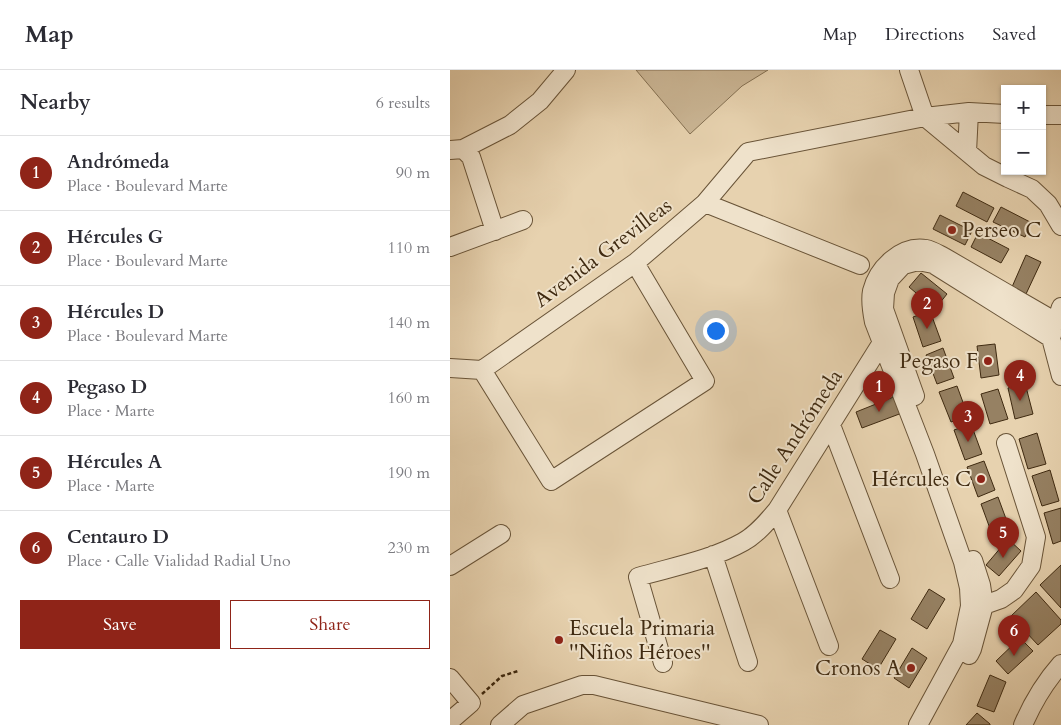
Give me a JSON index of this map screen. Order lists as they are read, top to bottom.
{
  "streets": {
    "street": ["Avenida Grevilleas", "Calle Andrómeda"]
  },
  "places": [
    "Perseo C",
    "Pegaso F",
    "Hércules C",
    "Escuela Primaria ''Niños Héroes''",
    "Cronos A"
  ],
  "page": {
    "header": "Map",
    "nav": ["Map", "Directions", "Saved"],
    "heading": ["Nearby", "6 results"],
    "map_buttons": ["+", "−"],
    "list": [
      {
        "mark": "1",
        "name": "Andrómeda",
        "note": "Place · Boulevard Marte",
        "value": "90 m"
      },
      {
        "mark": "2",
        "name": "Hércules G",
        "note": "Place · Boulevard Marte",
        "value": "110 m"
      },
      {
        "mark": "3",
        "name": "Hércules D",
        "note": "Place · Boulevard Marte",
        "value": "140 m"
      },
      {
        "mark": "4",
        "name": "Pegaso D",
        "note": "Place · Marte",
        "value": "160 m"
      },
      {
        "mark": "5",
        "name": "Hércules A",
        "note": "Place · Marte",
        "value": "190 m"
      },
      {
        "mark": "6",
        "name": "Centauro D",
        "note": "Place · Calle Vialidad Radial Uno",
        "value": "230 m"
      }
    ],
    "pins": [
      "2",
      "4",
      "1",
      "3",
      "5",
      "6"
    ],
    "buttons": ["Save", "Share"]
  }
}
